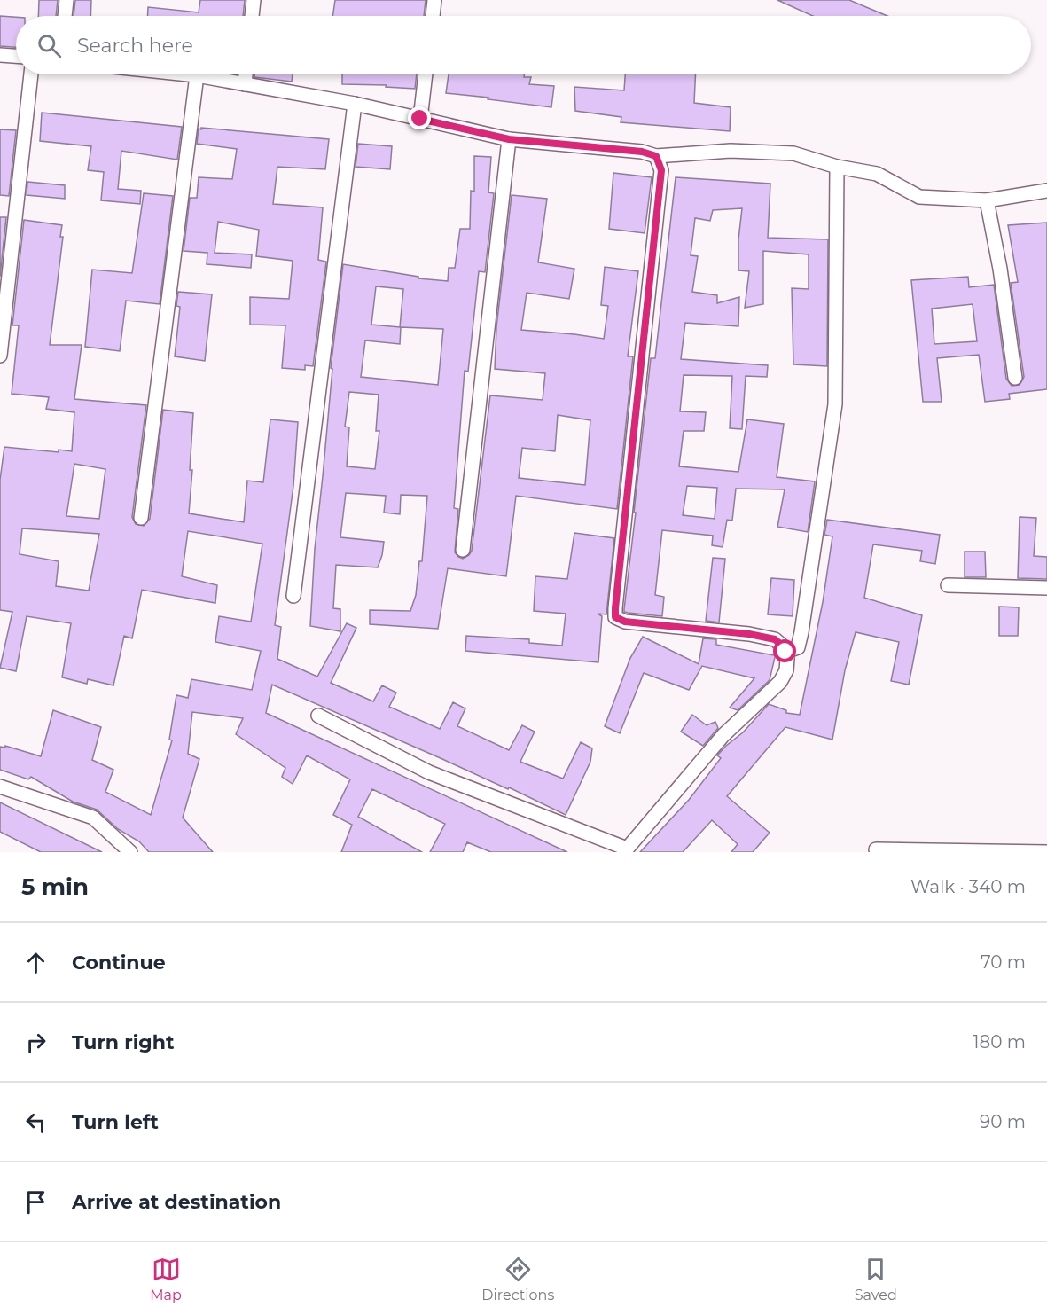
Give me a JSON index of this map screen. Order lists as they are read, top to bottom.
{
  "page": {
    "search": "Search here",
    "heading": ["5 min", "Walk · 340 m"],
    "list": [
      ["Continue", "70 m"],
      ["Turn right", "180 m"],
      ["Turn left", "90 m"],
      "Arrive at destination"
    ],
    "nav": ["Map", "Directions", "Saved"]
  }
}
